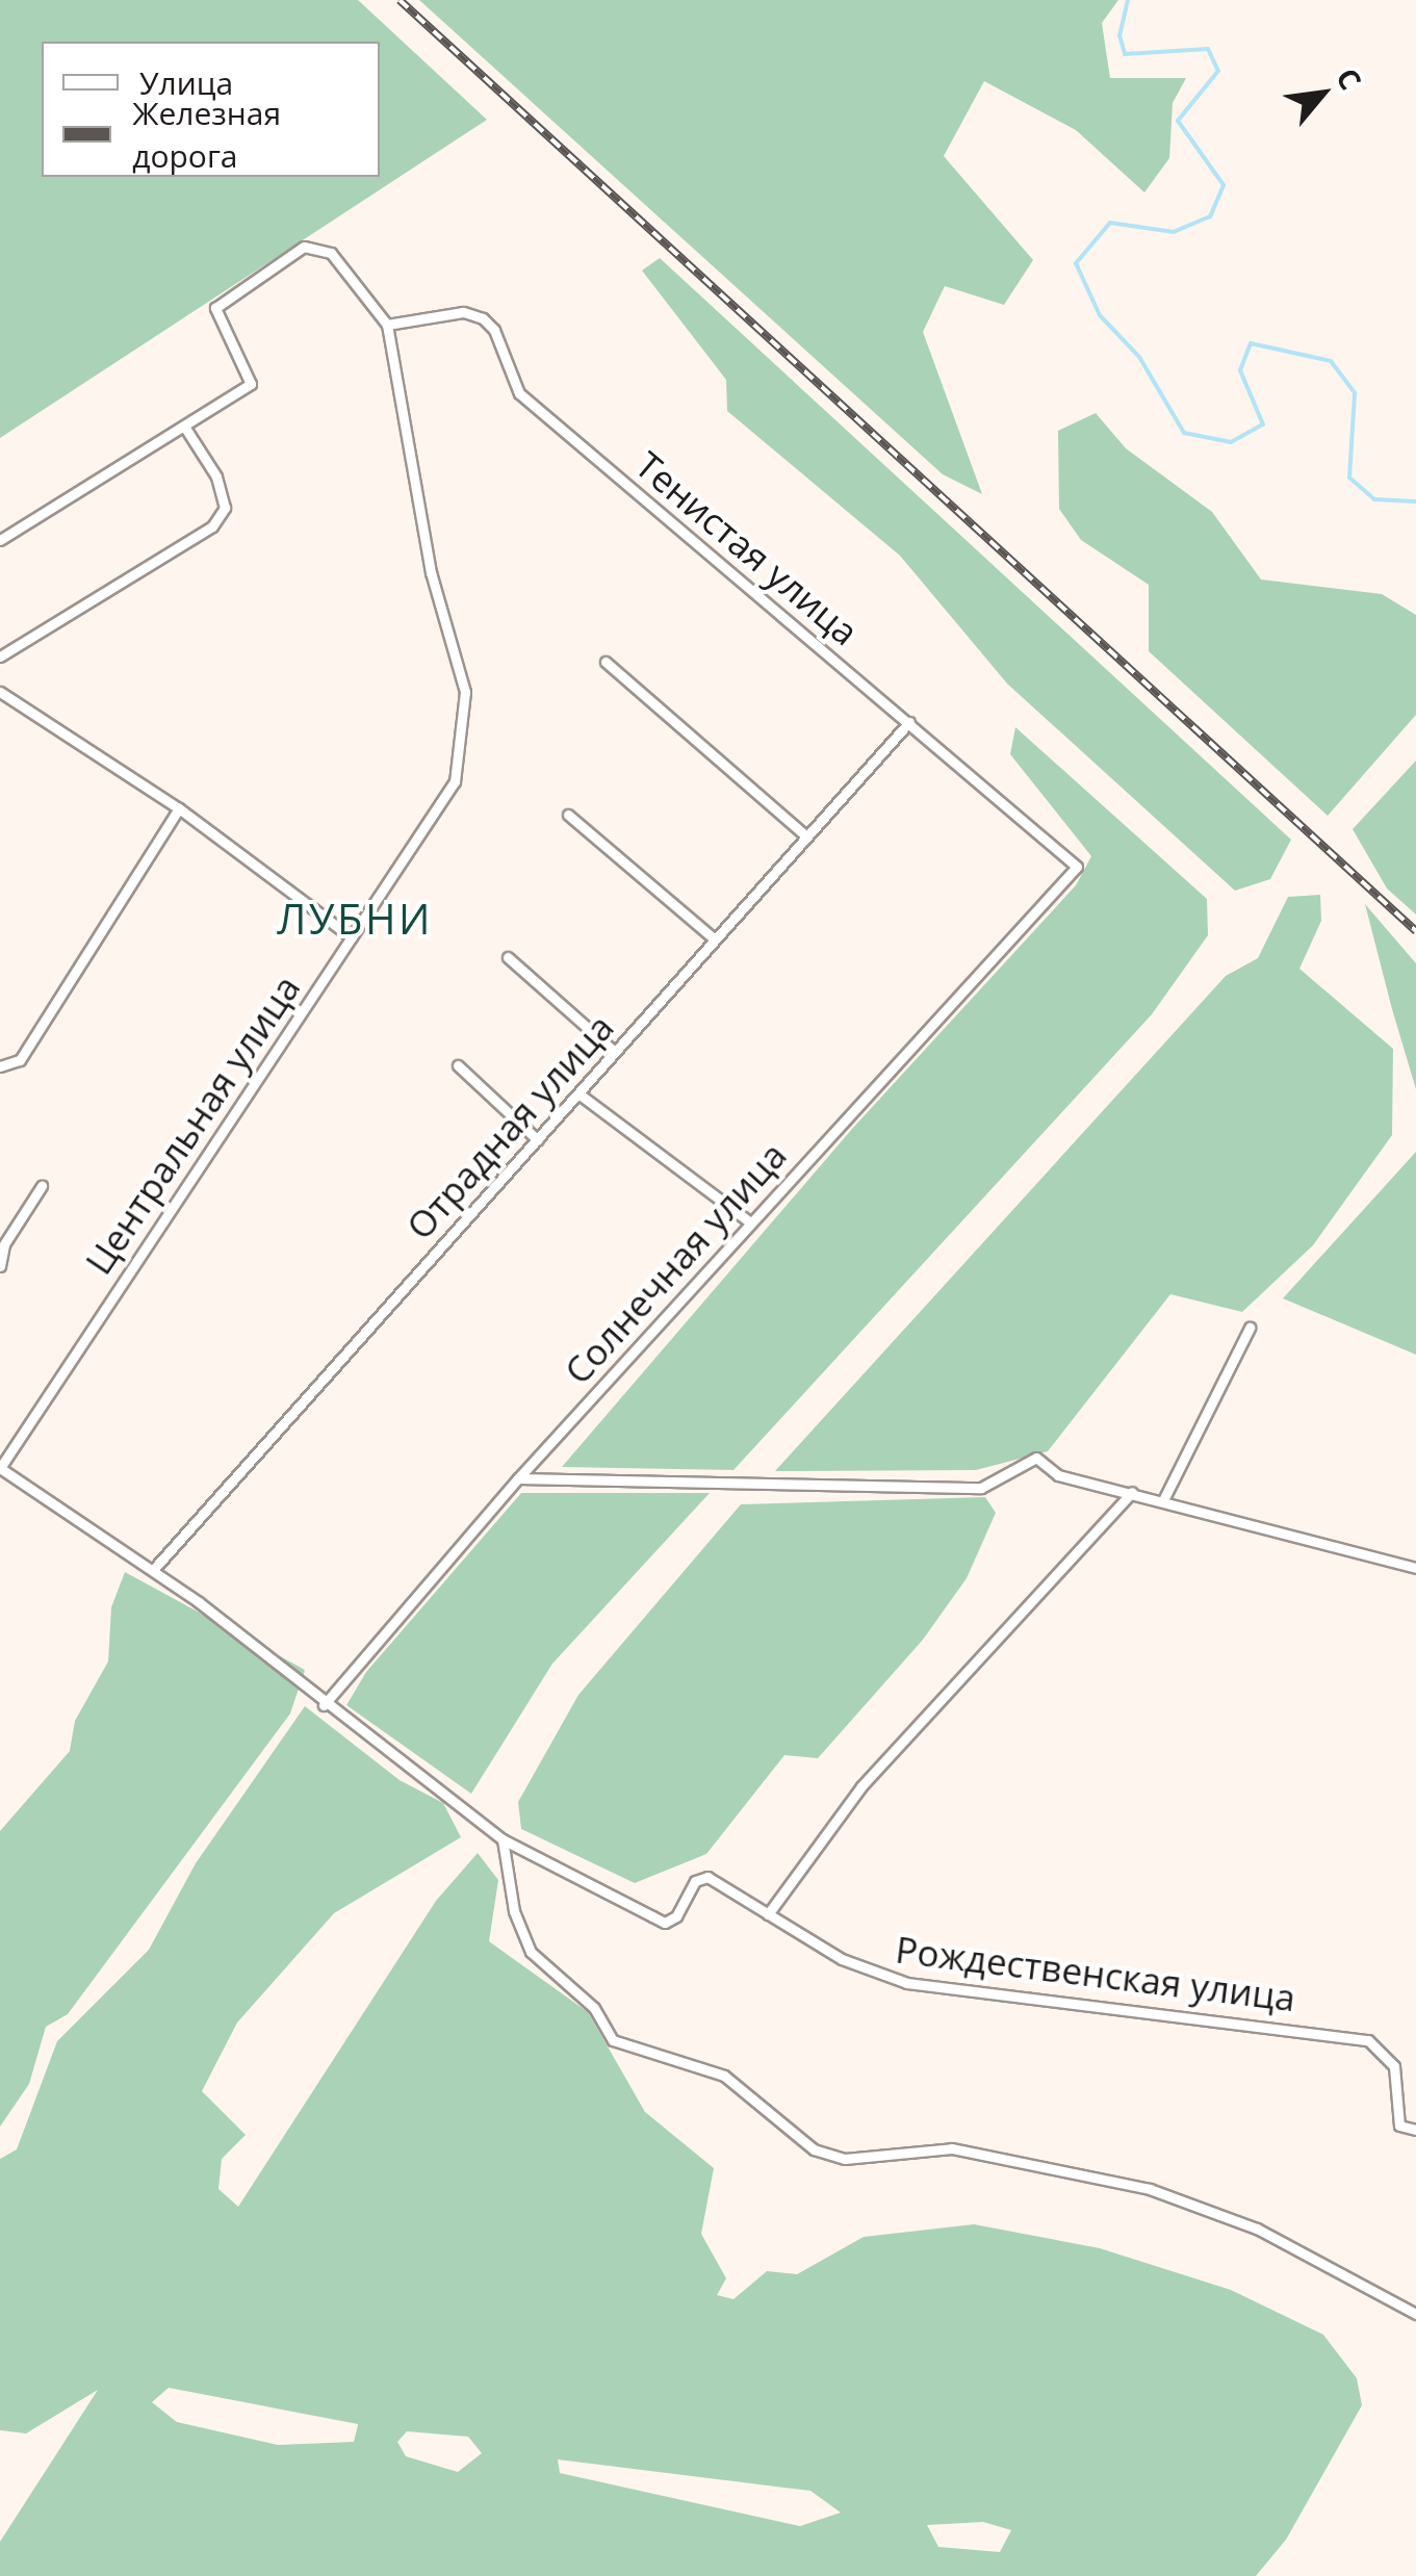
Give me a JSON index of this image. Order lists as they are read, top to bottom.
{
  "streets": {
    "street": [
      "Тенистая улица",
      "Центральная улица",
      "Отрадная улица",
      "Солнечная улица",
      "Рождественская улица"
    ]
  },
  "crossings": [
    ["Тенистая улица", "Центральная улица"],
    ["Тенистая улица", "Отрадная улица"],
    ["Тенистая улица", "Солнечная улица"]
  ],
  "districts": ["ЛУБНИ"],
  "legend": ["Улица", "Железная дорога"],
  "north": "top right"
}
